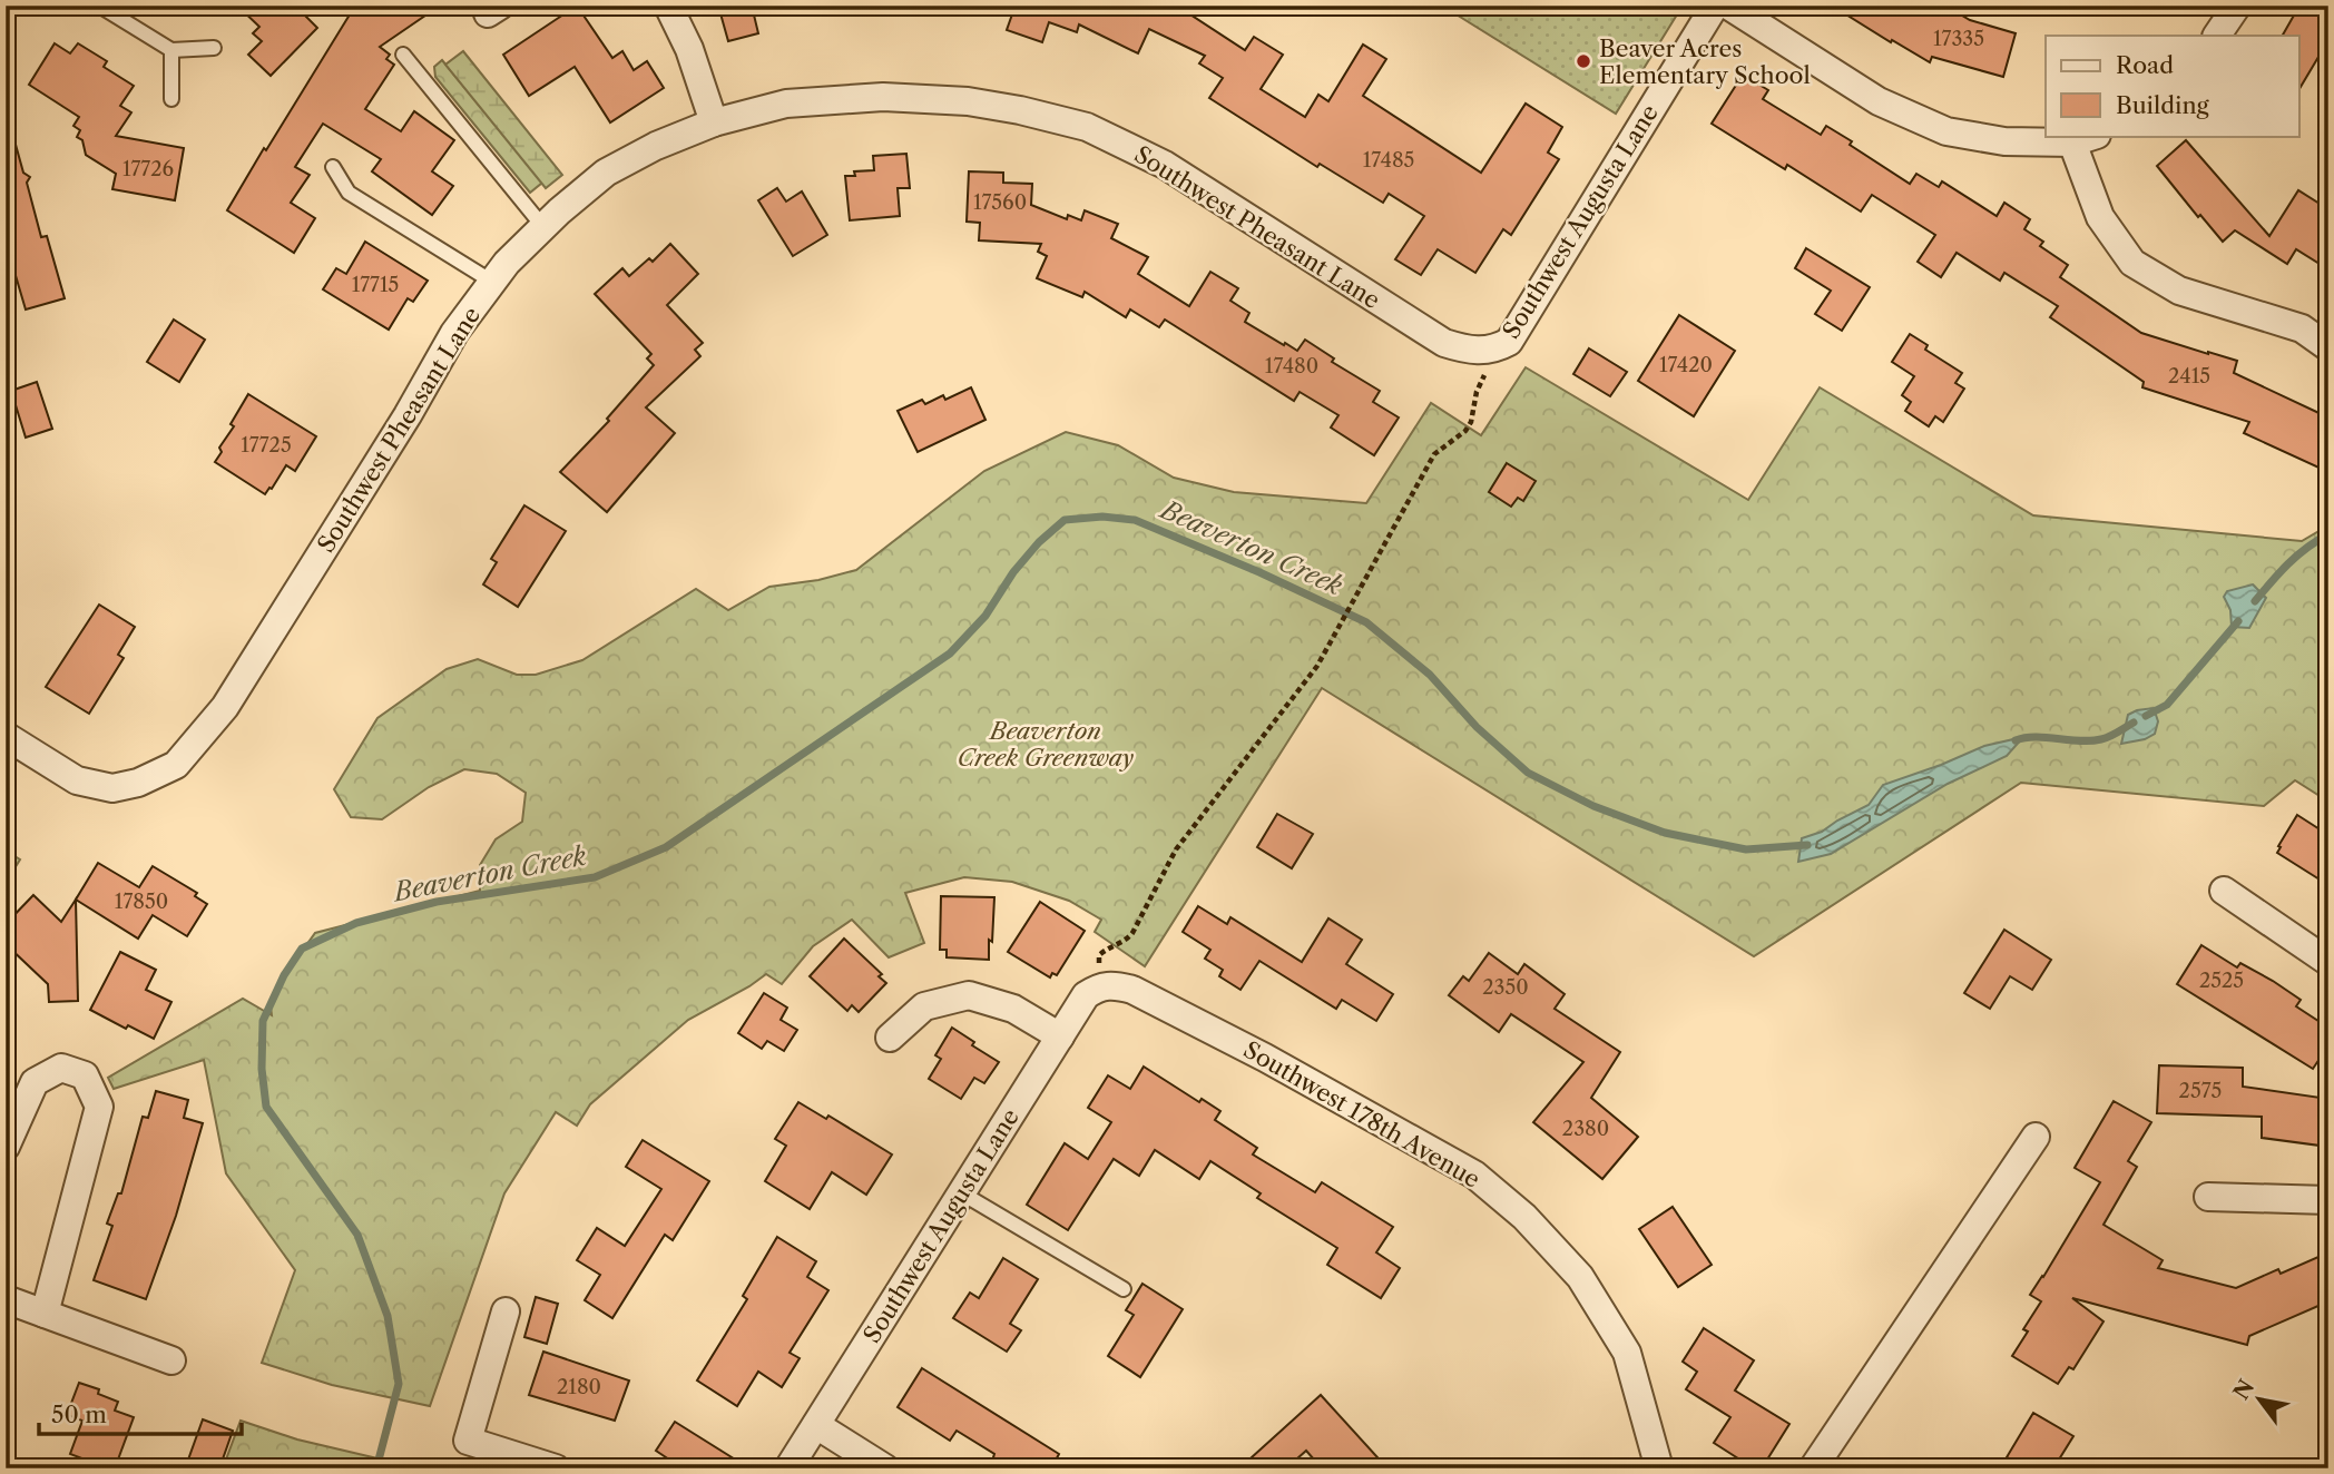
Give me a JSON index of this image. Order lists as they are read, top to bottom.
{
  "streets": {
    "street": ["Southwest Augusta Lane", "Southwest Pheasant Lane", "Southwest 178th Avenue"]
  },
  "crossings": [
    ["Southwest Augusta Lane", "Southwest Pheasant Lane"],
    ["Southwest Augusta Lane", "Southwest 178th Avenue"]
  ],
  "water": ["Beaverton Creek"],
  "parks": ["Beaverton Creek Greenway"],
  "places": ["Beaver Acres Elementary School"],
  "house_numbers": [
    "17335",
    "17485",
    "17726",
    "17560",
    "17715",
    "17420",
    "17480",
    "2415",
    "17725",
    "17850",
    "2525",
    "2350",
    "2575",
    "2380",
    "2180"
  ],
  "legend": ["Road", "Building"],
  "scale_bar": "50 m",
  "north": "top left"
}
